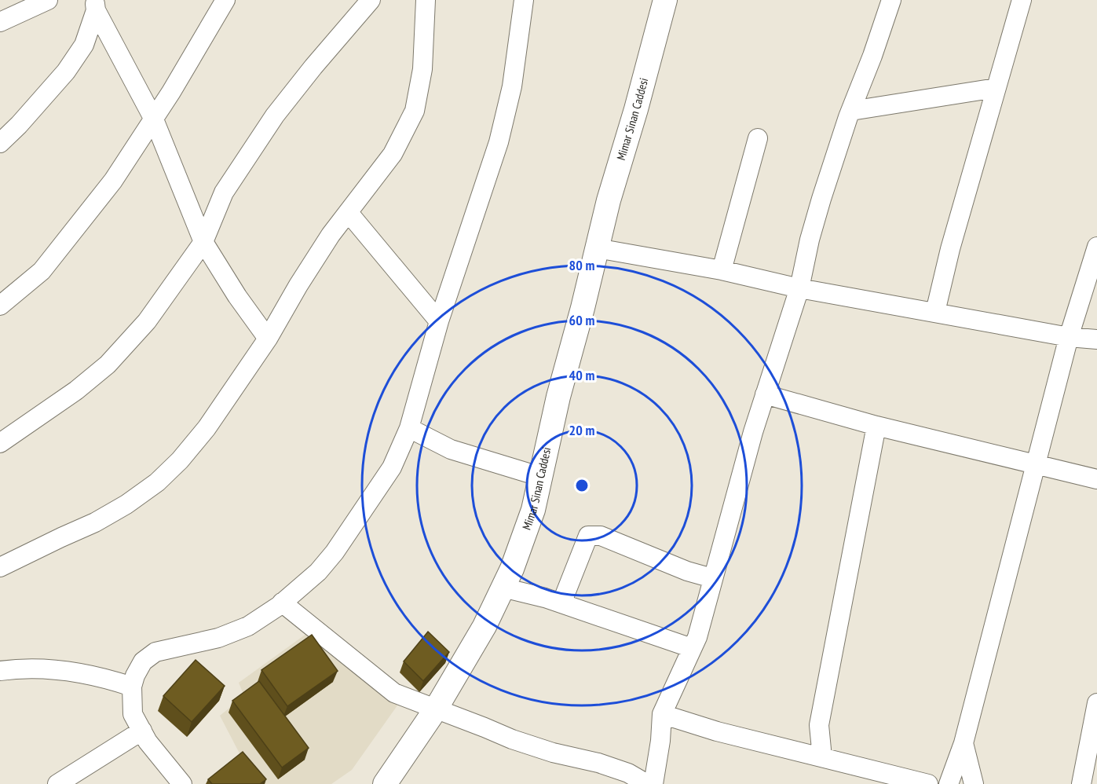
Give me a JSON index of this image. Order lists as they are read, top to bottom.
{
  "streets": {
    "street": ["Mimar Sinan Caddesi"]
  },
  "rings": [
    "80 m",
    "60 m",
    "40 m",
    "20 m"
  ]
}
